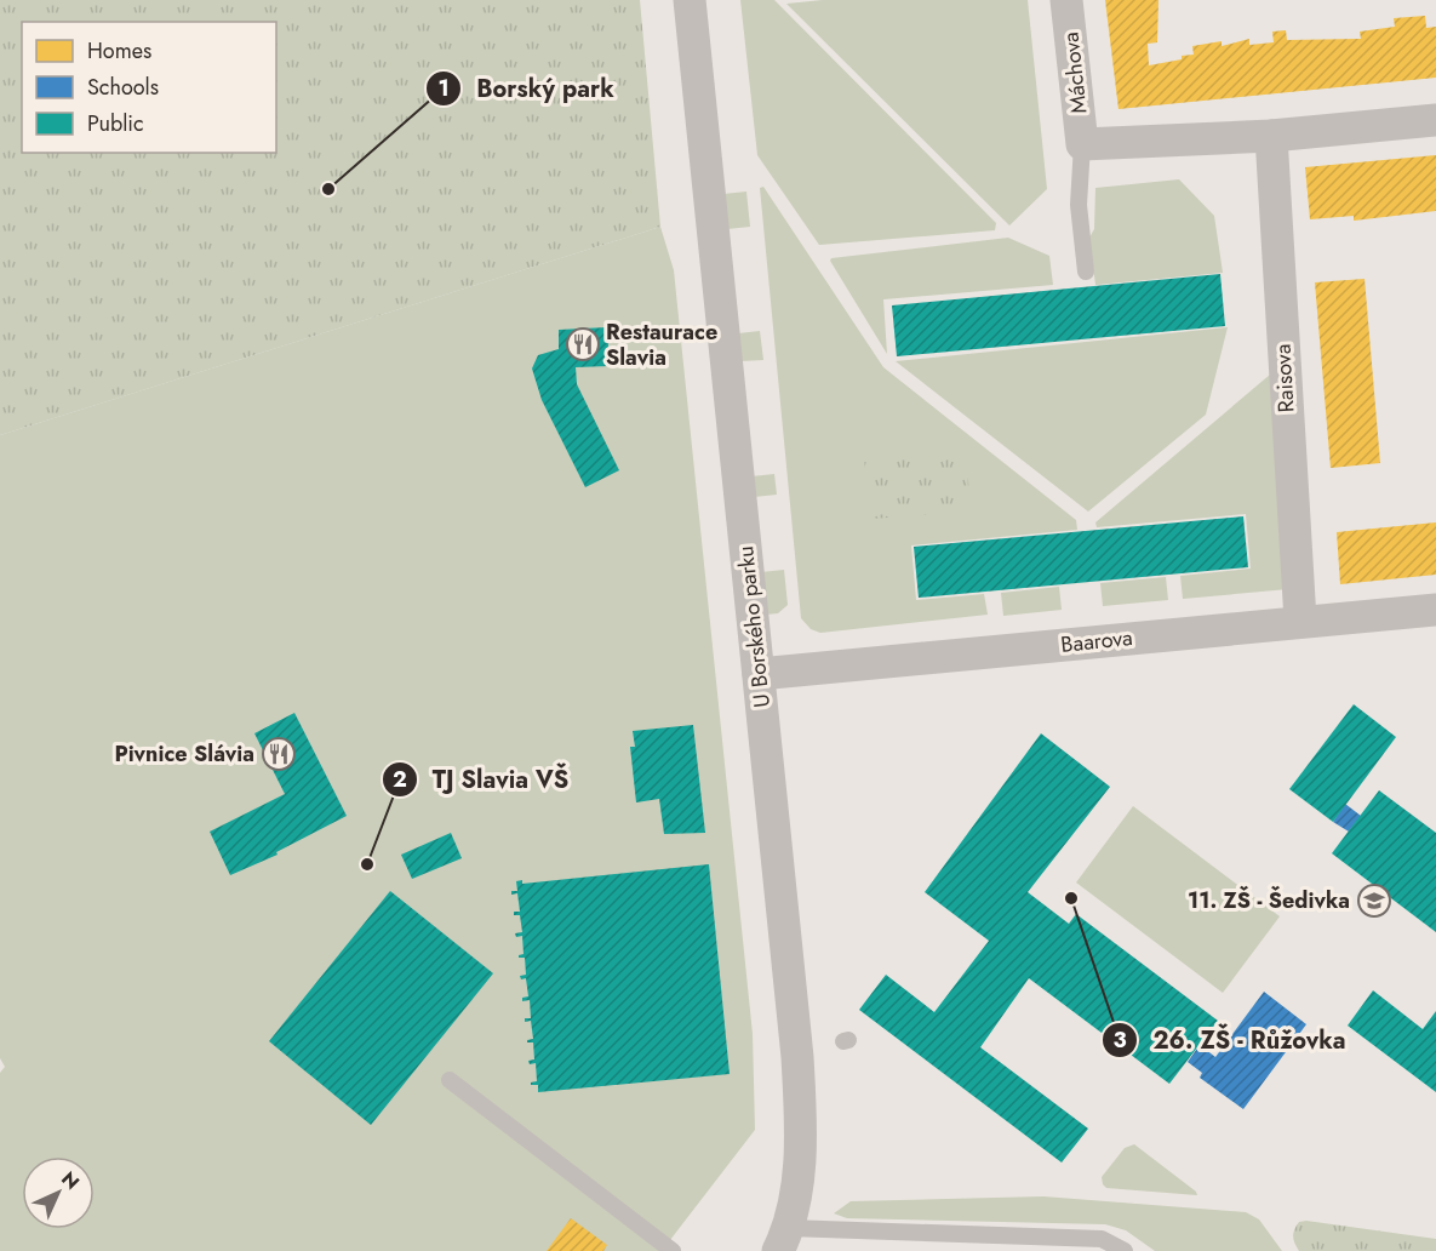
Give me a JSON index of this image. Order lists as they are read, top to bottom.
{
  "streets": {
    "street": [
      "Máchova",
      "Raisova",
      "U Borského parku",
      "Baarova"
    ]
  },
  "crossings": [
    ["Raisova", "Baarova"],
    ["U Borského parku", "Baarova"]
  ],
  "places": {
    "other": ["Borský park", "TJ Slavia VŠ", "26. ZŠ - Růžovka"],
    "restaurant": ["Restaurace Slavia", "Pivnice Slávia"],
    "school or university": ["11. ZŠ - Šedivka"]
  },
  "legend": ["Homes", "Schools", "Public"],
  "north": "top right"
}
